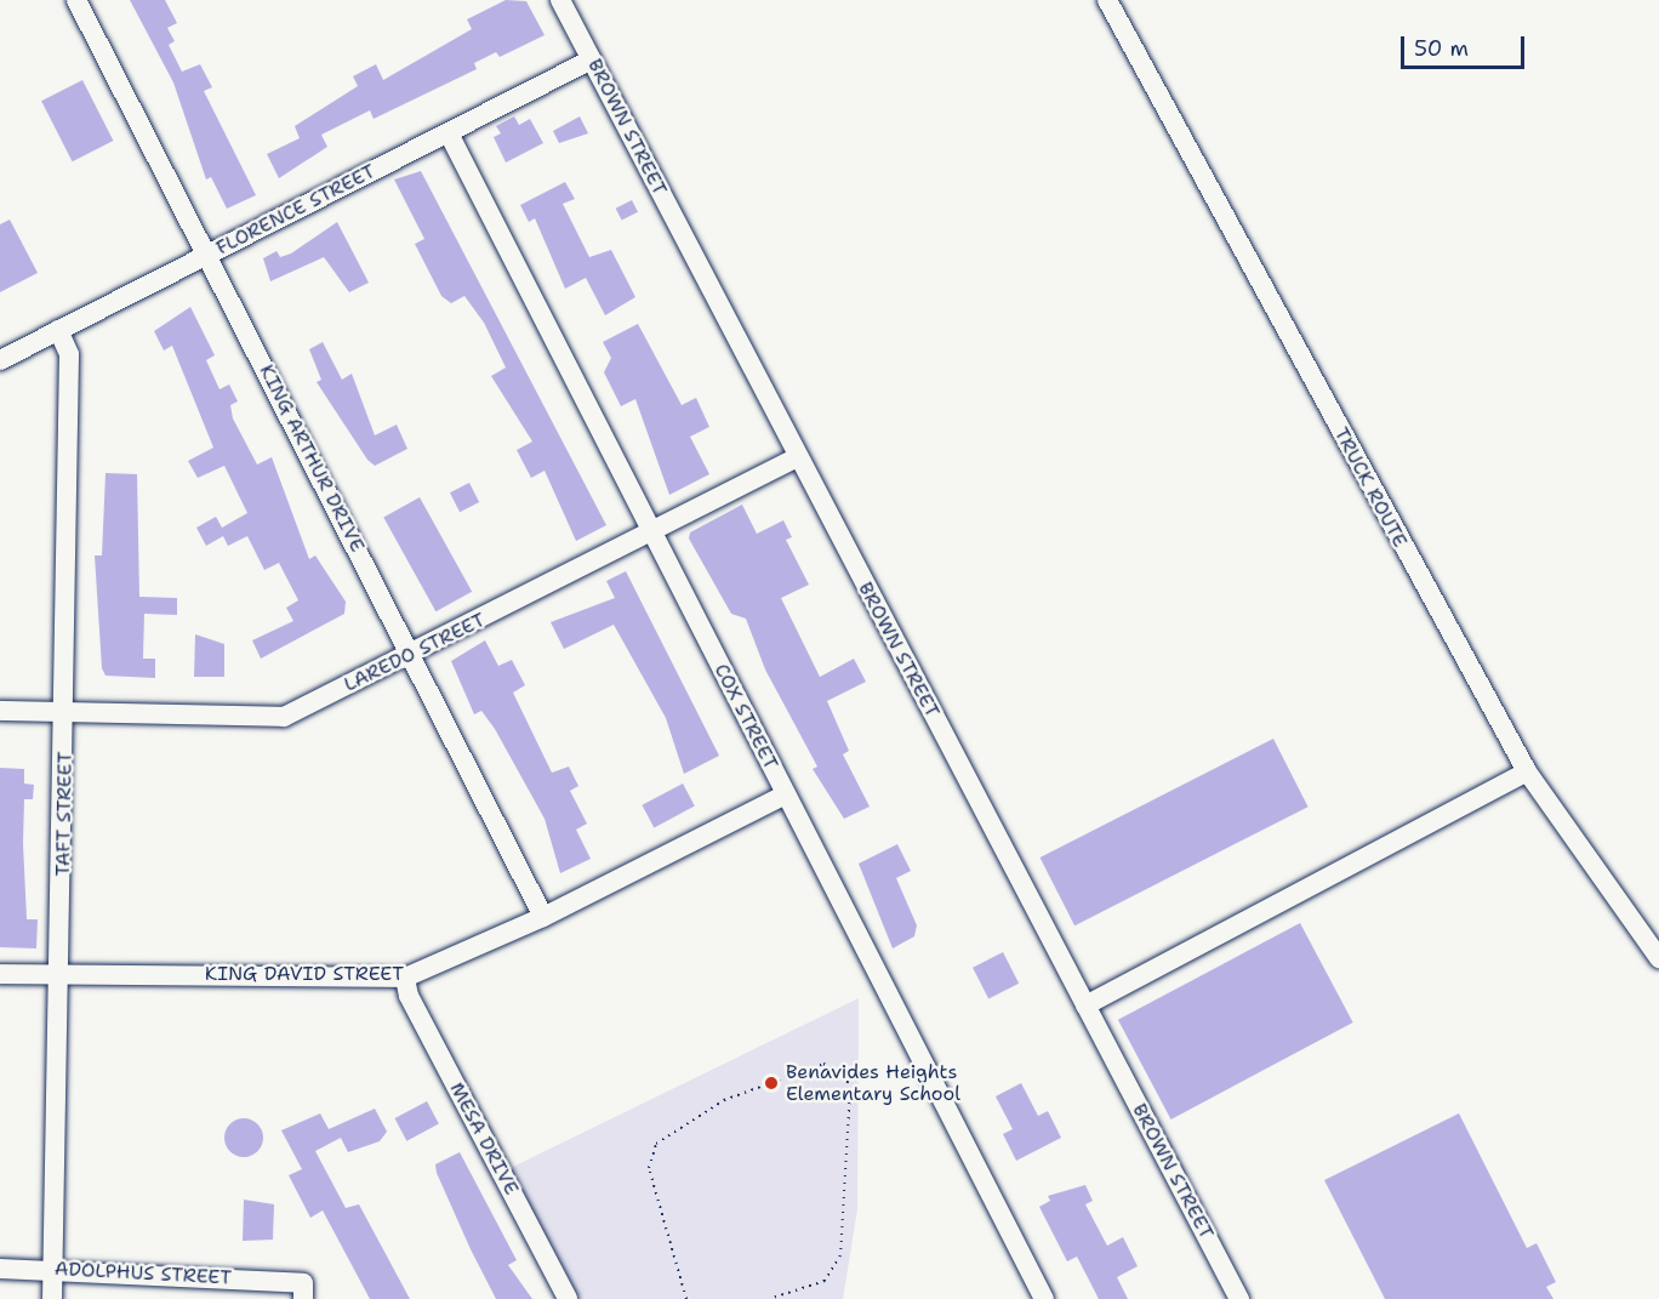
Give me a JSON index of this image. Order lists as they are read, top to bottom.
{
  "streets": {
    "street": [
      "BROWN STREET",
      "FLORENCE STREET",
      "KING ARTHUR DRIVE",
      "TRUCK ROUTE",
      "LAREDO STREET",
      "COX STREET",
      "TAFT STREET",
      "KING DAVID STREET",
      "MESA DRIVE",
      "ADOLPHUS STREET"
    ]
  },
  "crossings": [
    ["BROWN STREET", "FLORENCE STREET"],
    ["BROWN STREET", "LAREDO STREET"],
    ["FLORENCE STREET", "KING ARTHUR DRIVE"],
    ["FLORENCE STREET", "COX STREET"],
    ["FLORENCE STREET", "TAFT STREET"],
    ["KING ARTHUR DRIVE", "LAREDO STREET"],
    ["KING ARTHUR DRIVE", "KING DAVID STREET"],
    ["LAREDO STREET", "COX STREET"],
    ["LAREDO STREET", "TAFT STREET"],
    ["COX STREET", "KING DAVID STREET"],
    ["TAFT STREET", "KING DAVID STREET"],
    ["TAFT STREET", "ADOLPHUS STREET"],
    ["KING DAVID STREET", "MESA DRIVE"]
  ],
  "places": ["Benavides Heights Elementary School"],
  "scale_bar": "50 m"
}
